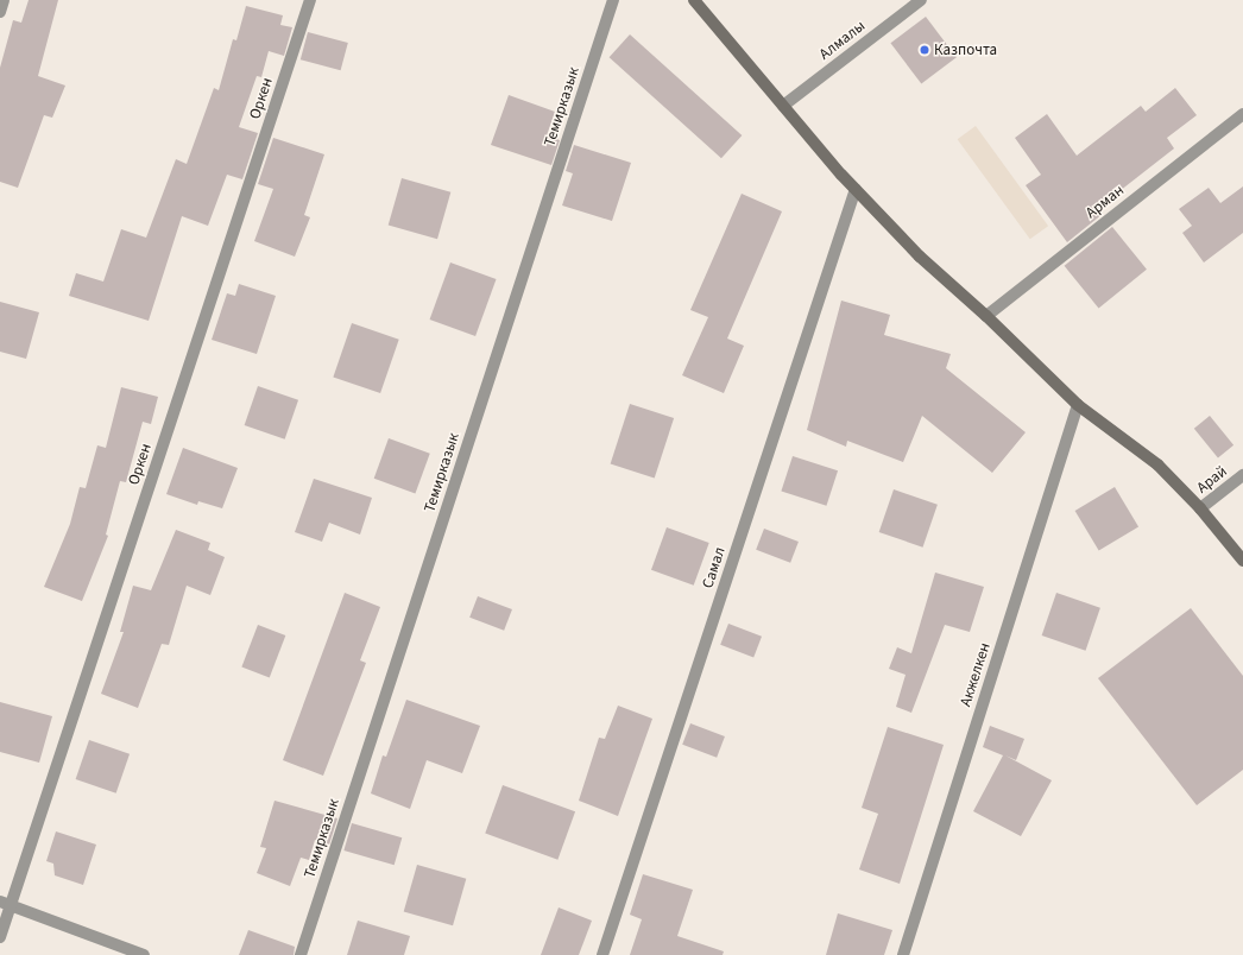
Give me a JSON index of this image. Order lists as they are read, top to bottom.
{
  "streets": {
    "street": [
      "Алмалы",
      "Оркен",
      "Темирказык",
      "Арман",
      "Арай",
      "Самал",
      "Акжелкен"
    ]
  },
  "places": ["Казпочта"]
}
